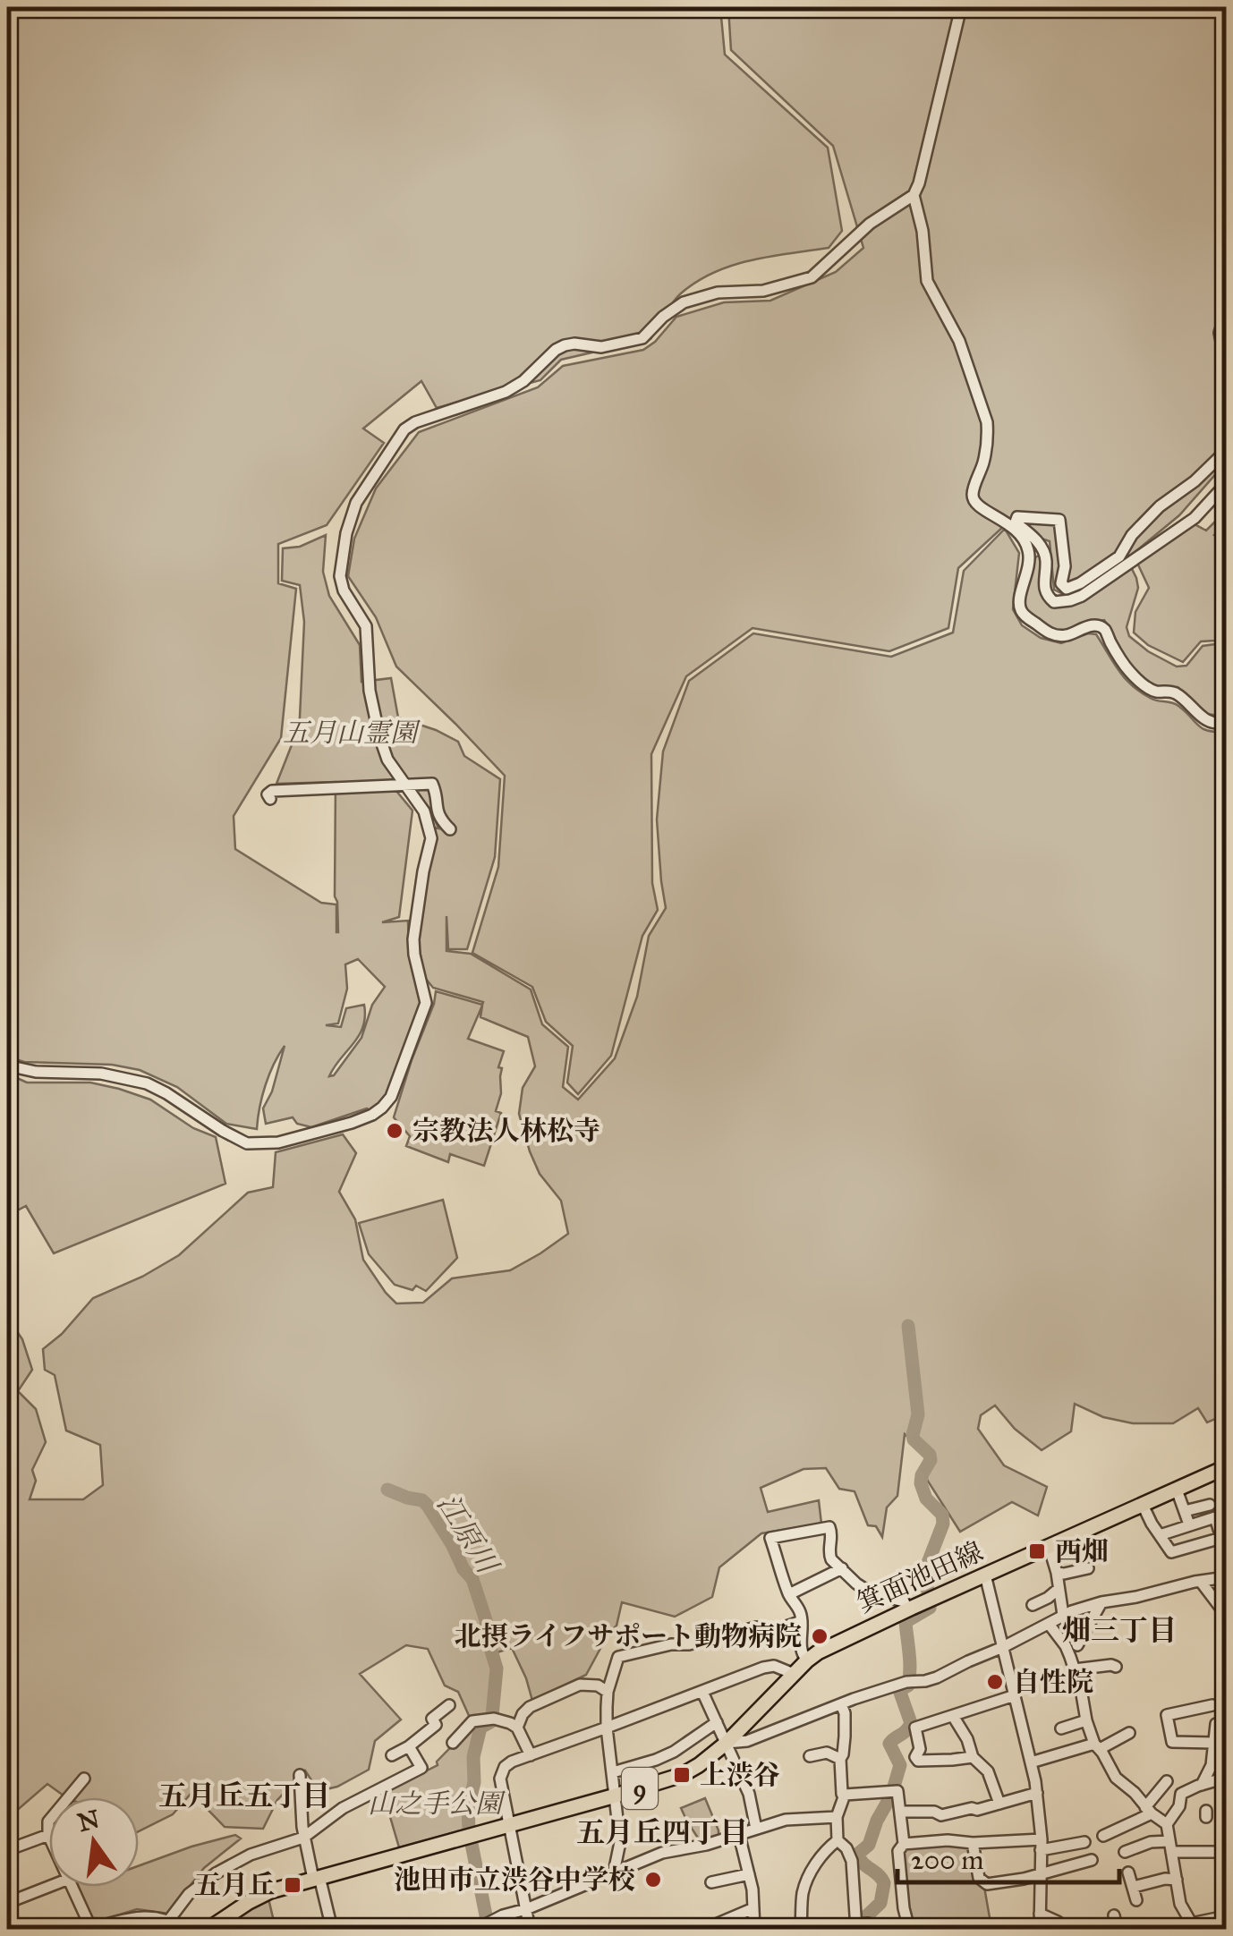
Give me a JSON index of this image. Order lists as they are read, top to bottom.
{
  "streets": {
    "main road": ["箕面池田線", "9"]
  },
  "districts": ["畑三丁目", "五月丘五丁目", "五月丘四丁目"],
  "water": ["江原川"],
  "parks": ["五月山霊園", "山之手公園"],
  "places": {
    "other": [
      "宗教法人林松寺",
      "北摂ライフサポート動物病院",
      "自性院",
      "池田市立渋谷中学校"
    ],
    "transit": ["西畑", "上渋谷", "五月丘"]
  },
  "scale_bar": "200 m",
  "north": "top"
}
